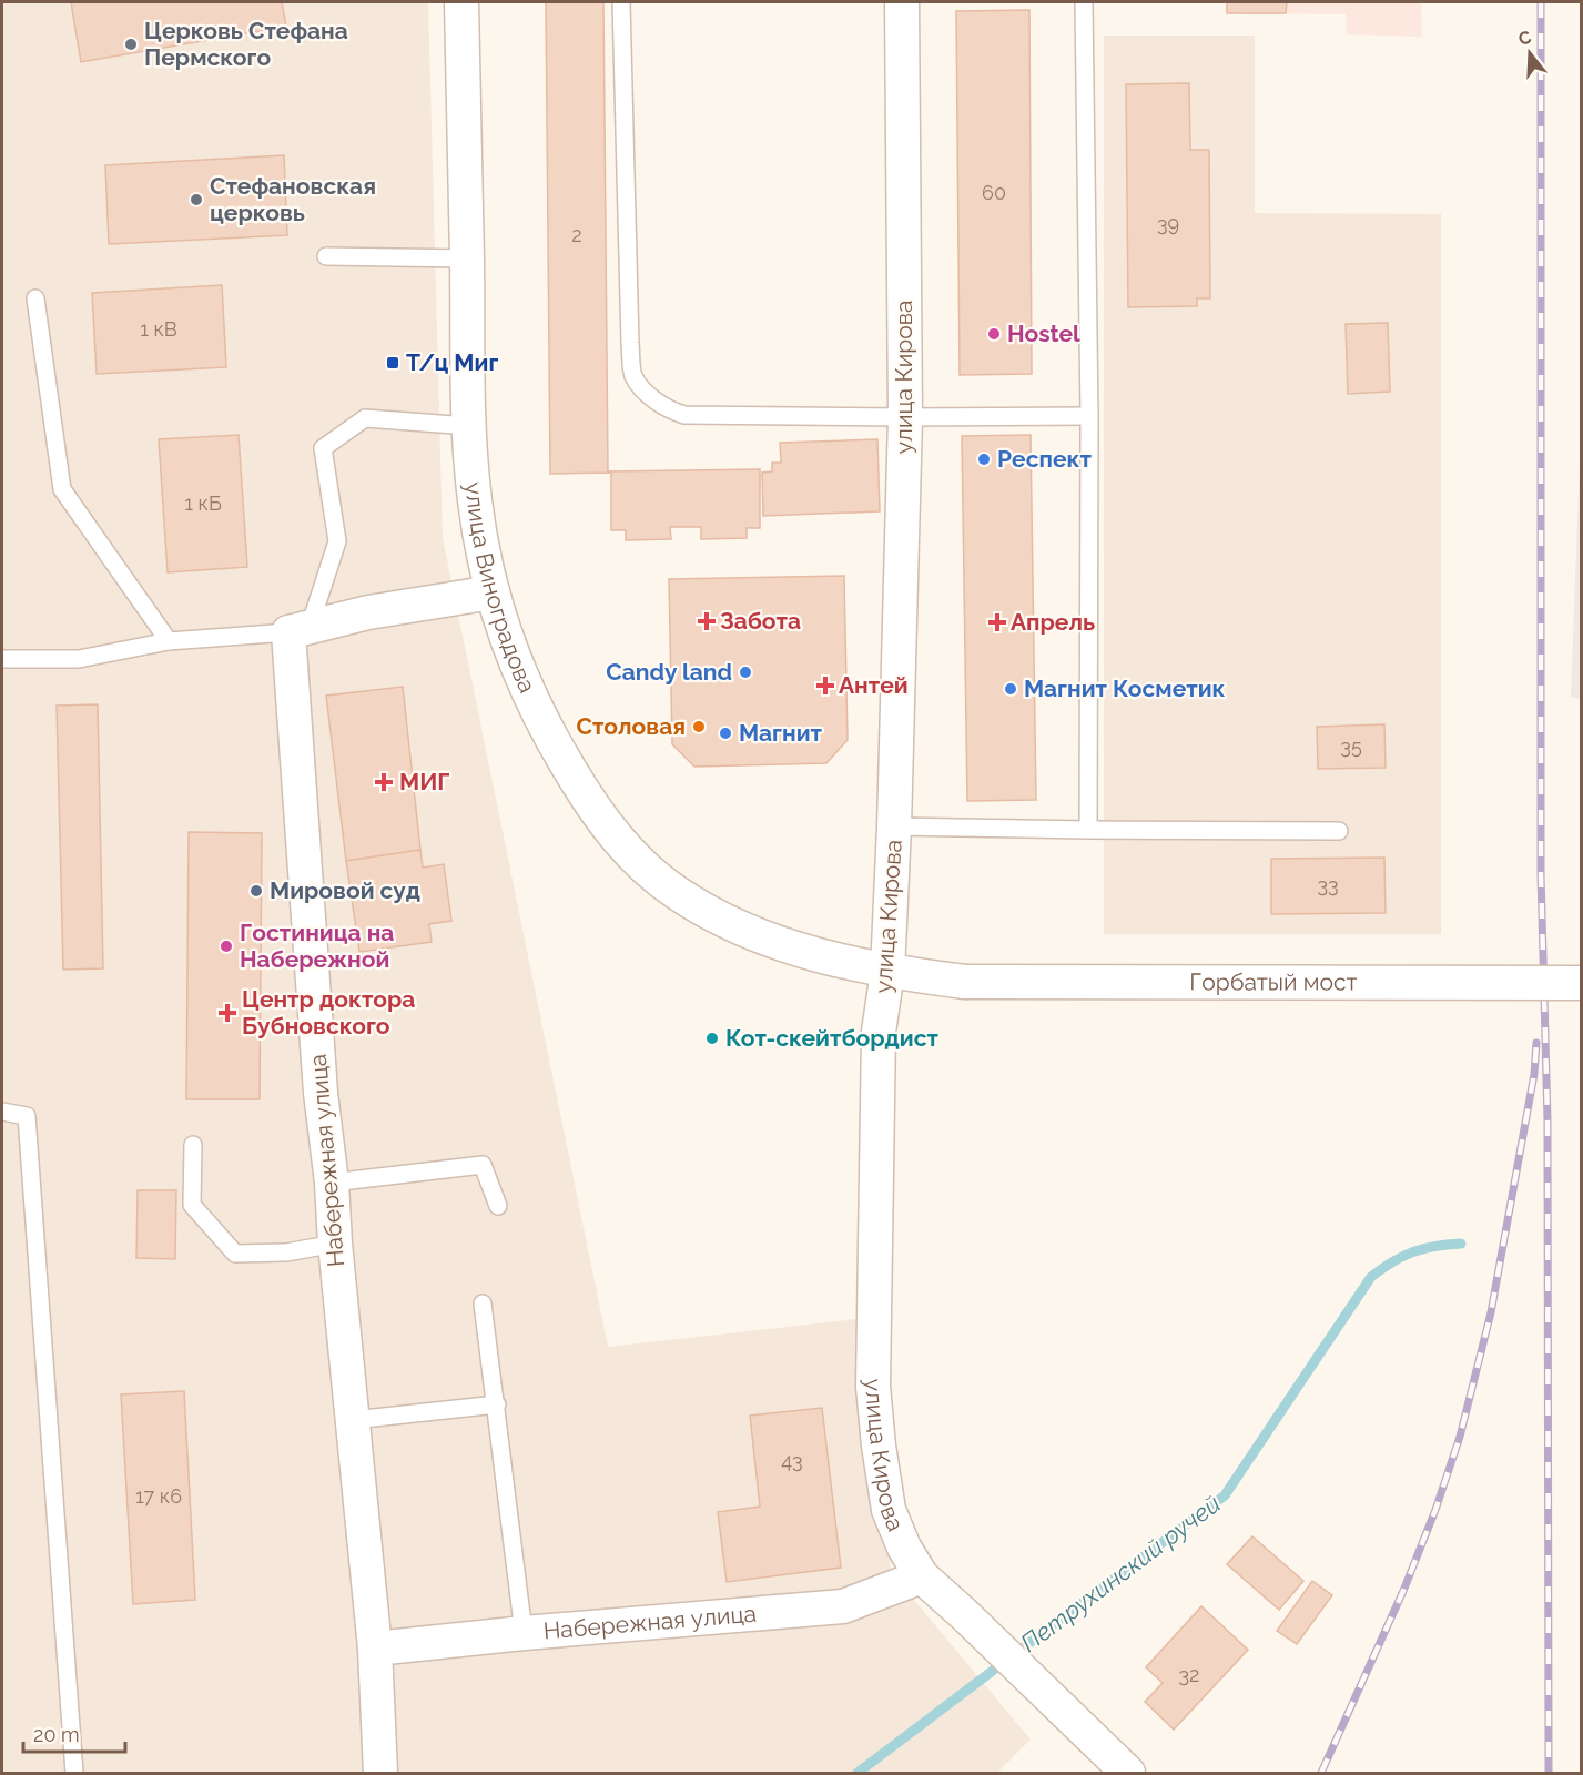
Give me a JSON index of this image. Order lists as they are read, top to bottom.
{
  "streets": {
    "street": [
      "улица Кирова",
      "улица Виноградова",
      "Горбатый мост",
      "Набережная улица"
    ]
  },
  "crossings": [
    ["улица Кирова", "улица Виноградова"],
    ["улица Кирова", "Набережная улица"],
    ["улица Виноградова", "Горбатый мост"]
  ],
  "water": ["Петрухинский ручей"],
  "places": {
    "other": [
      "Церковь Стефана Пермского",
      "Стефановская церковь",
      "Hostel",
      "Респект",
      "Candy land",
      "Магнит Косметик",
      "Столовая",
      "Магнит",
      "Мировой суд",
      "Гостиница на Набережной",
      "Кот-скейтбордист"
    ],
    "transit": ["Т/ц Миг"],
    "health": [
      "Забота",
      "Апрель",
      "Антей",
      "МИГ",
      "Центр доктора Бубновского"
    ]
  },
  "house_numbers": [
    "60",
    "39",
    "2",
    "1 кВ",
    "1 кБ",
    "35",
    "33",
    "43",
    "17 к6",
    "32"
  ],
  "scale_bar": "20 m",
  "north": "top"
}
